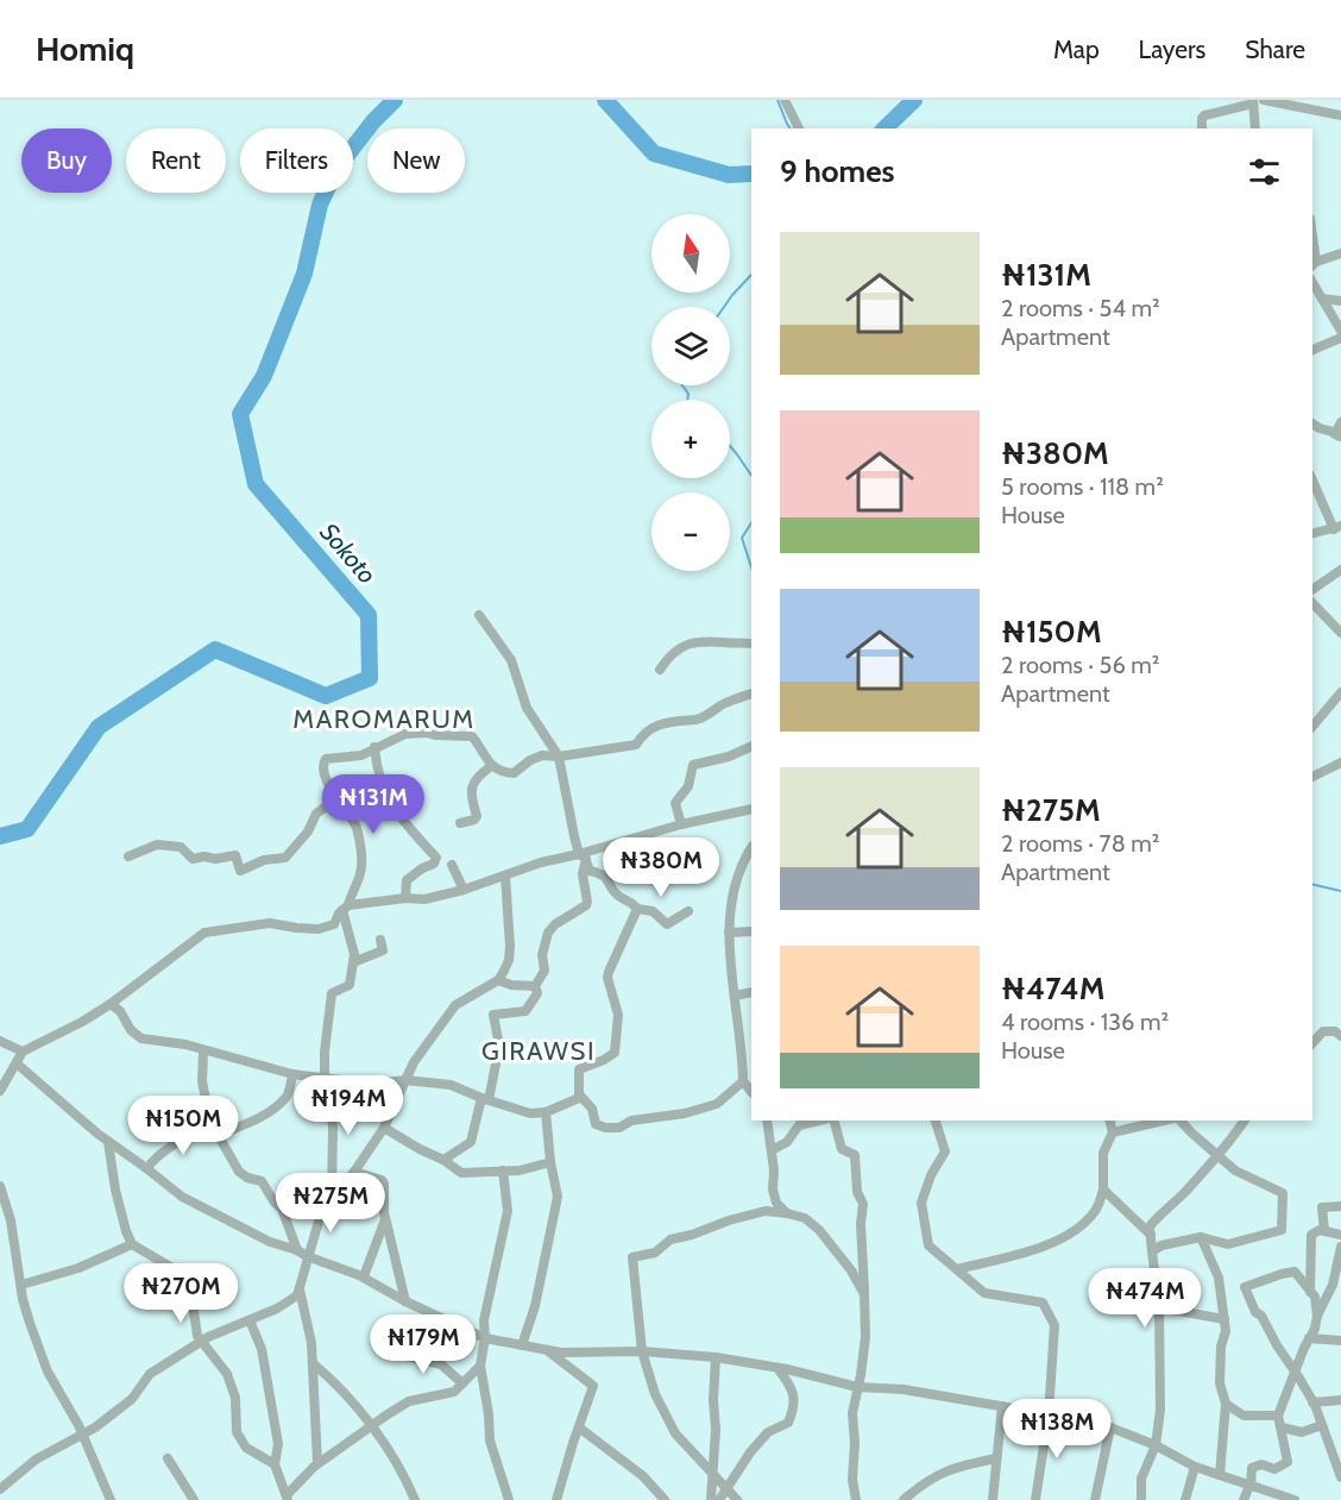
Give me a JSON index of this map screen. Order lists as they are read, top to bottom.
{
  "districts": ["MAROMARUM", "GIRAWSI"],
  "water": ["Sokoto"],
  "north": "top",
  "page": {
    "header": "Homiq",
    "nav": ["Map", "Layers", "Share"],
    "chip": [
      "Buy",
      "Rent",
      "Filters",
      "New"
    ],
    "heading": "9 homes",
    "map_buttons": ["+", "−"],
    "list": [
      {
        "name": "₦131M",
        "note": "2 rooms · 54 m² · Apartment"
      },
      {
        "name": "₦380M",
        "note": "5 rooms · 118 m² · House"
      },
      {
        "name": "₦150M",
        "note": "2 rooms · 56 m² · Apartment"
      },
      {
        "name": "₦275M",
        "note": "2 rooms · 78 m² · Apartment"
      },
      {
        "name": "₦474M",
        "note": "4 rooms · 136 m² · House"
      }
    ],
    "price": [
      "₦131M",
      "₦380M",
      "₦194M",
      "₦150M",
      "₦275M",
      "₦270M",
      "₦474M",
      "₦179M",
      "₦138M"
    ]
  }
}
